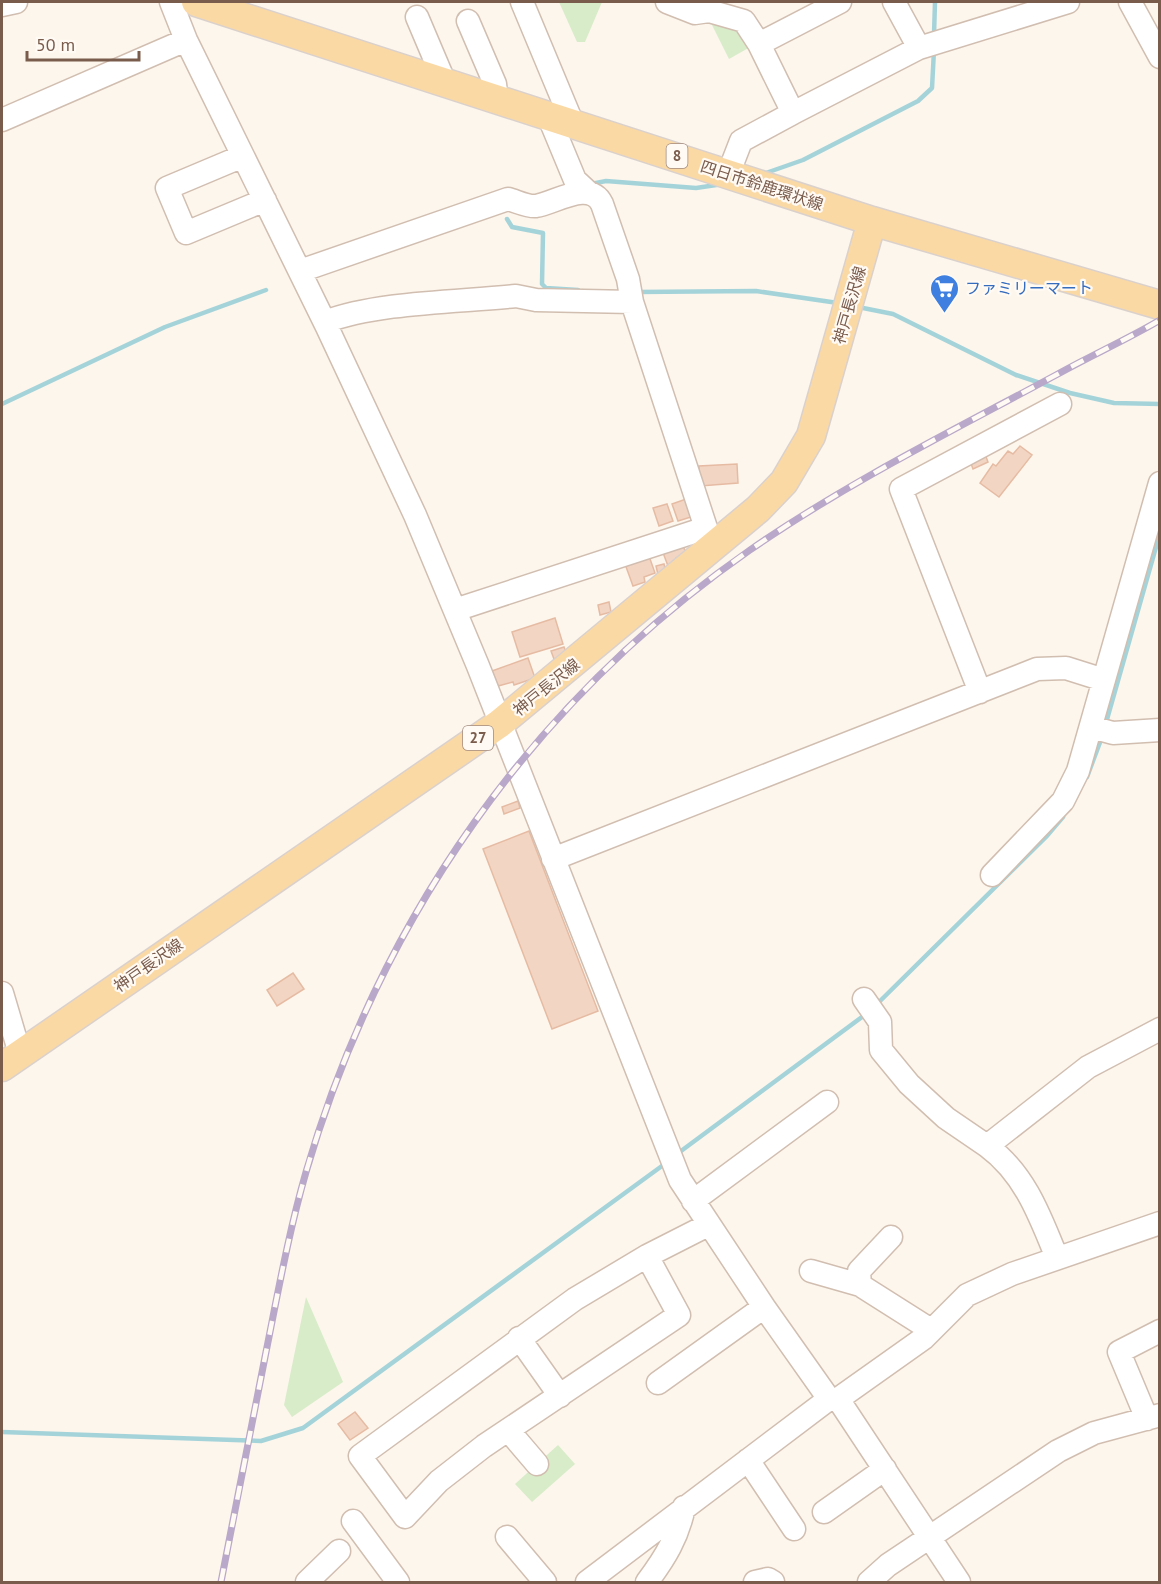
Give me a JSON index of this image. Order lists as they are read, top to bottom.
{
  "streets": {
    "main road": [
      "8",
      "四日市鈴鹿環状線",
      "神戸長沢線",
      "27"
    ]
  },
  "crossings": [
    ["四日市鈴鹿環状線", "神戸長沢線"]
  ],
  "places": {
    "supermarket": ["ファミリーマート"]
  },
  "scale_bar": "50 m"
}
